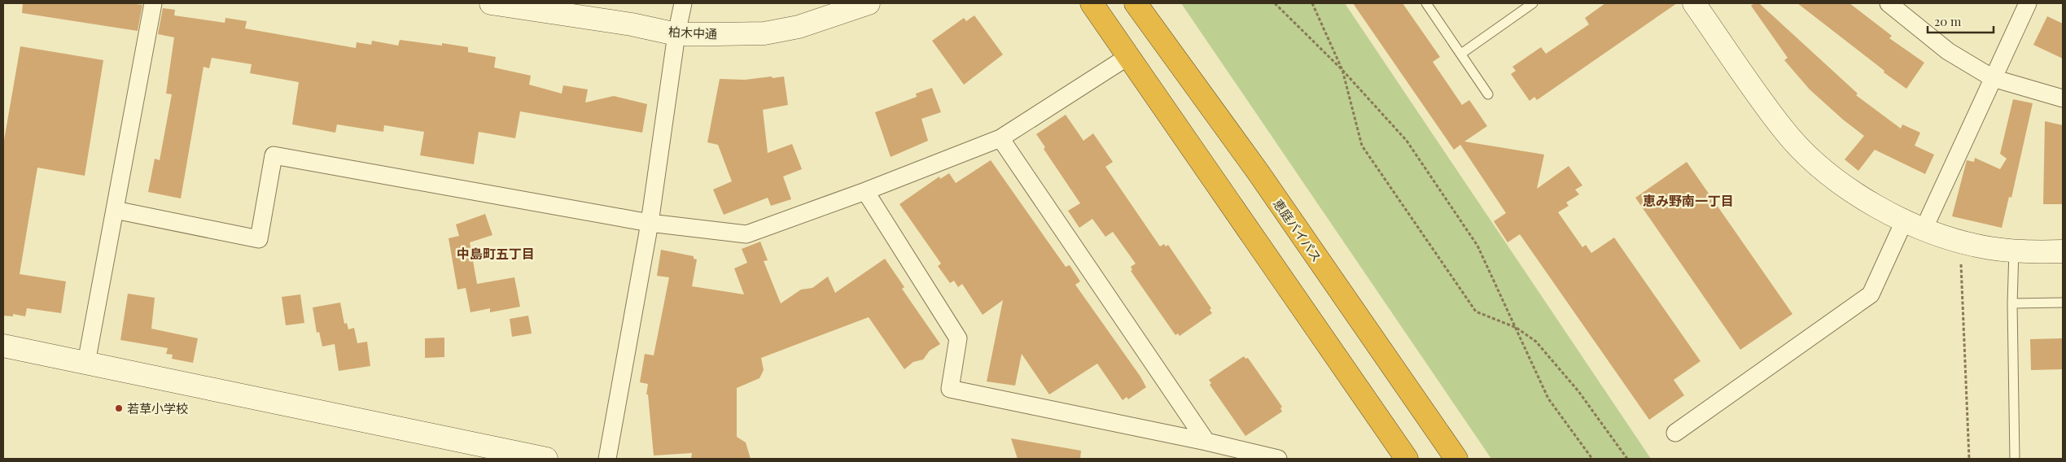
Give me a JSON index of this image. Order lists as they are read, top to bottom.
{
  "streets": {
    "highway": ["恵庭バイパス"],
    "street": ["柏木中通"]
  },
  "districts": ["恵み野南一丁目", "中島町五丁目"],
  "places": ["若草小学校"],
  "scale_bar": "20 m"
}
